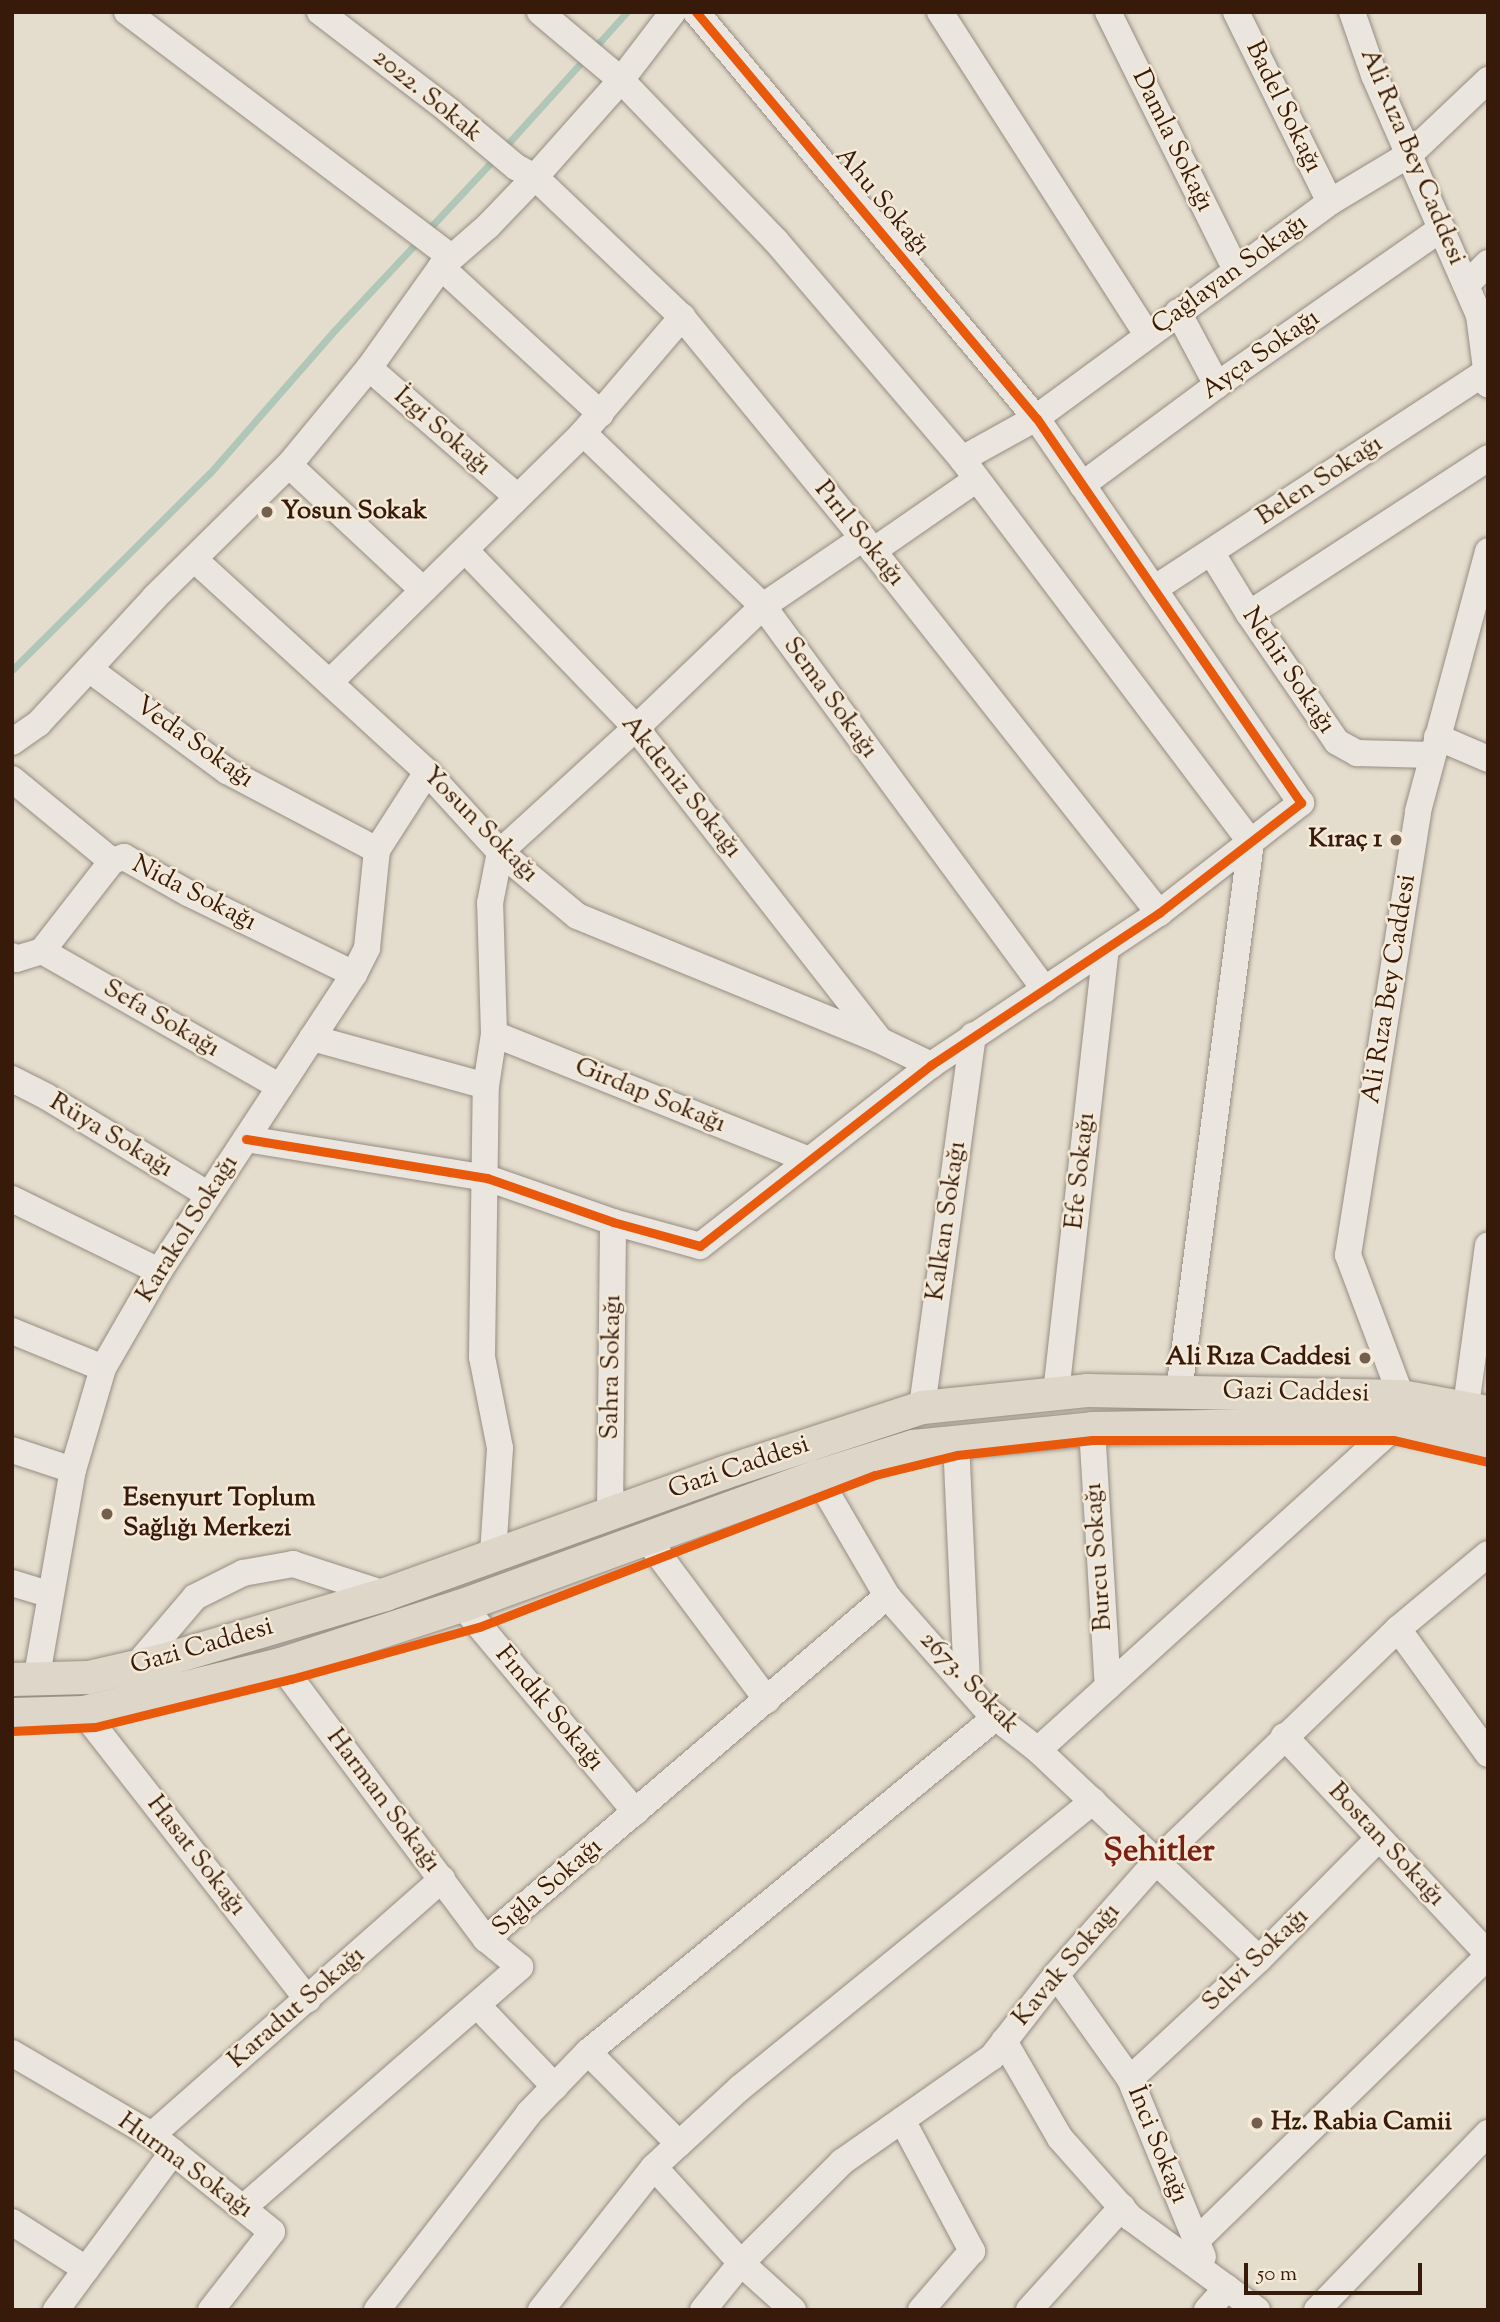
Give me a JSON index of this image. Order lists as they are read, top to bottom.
{
  "streets": {
    "main road": ["Gazi Caddesi"],
    "street": [
      "2022. Sokak",
      "Badel Sokağı",
      "Damla Sokağı",
      "Ali Rıza Bey Caddesi",
      "Ahu Sokağı",
      "Çağlayan Sokağı",
      "Ayça Sokağı",
      "İzgi Sokağı",
      "Belen Sokağı",
      "Pırıl Sokağı",
      "Nehir Sokağı",
      "Sema Sokağı",
      "Veda Sokağı",
      "Akdeniz Sokağı",
      "Yosun Sokağı",
      "Nida Sokağı",
      "Sefa Sokağı",
      "Girdap Sokağı",
      "Rüya Sokağı",
      "Efe Sokağı",
      "Kalkan Sokağı",
      "Karakol Sokağı",
      "Sahra Sokağı",
      "Burcu Sokağı",
      "2673. Sokak",
      "Fındık Sokağı",
      "Harman Sokağı",
      "Bostan Sokağı",
      "Hasat Sokağı",
      "Sığla Sokağı",
      "Selvi Sokağı",
      "Kavak Sokağı",
      "Karadut Sokağı",
      "İnci Sokağı",
      "Hurma Sokağı"
    ]
  },
  "crossings": [
    ["2022. Sokak", "Pırıl Sokağı"],
    ["Badel Sokağı", "Çağlayan Sokağı"],
    ["Damla Sokağı", "Çağlayan Sokağı"],
    ["Ali Rıza Bey Caddesi", "Çağlayan Sokağı"],
    ["Ali Rıza Bey Caddesi", "Ayça Sokağı"],
    ["Ali Rıza Bey Caddesi", "Belen Sokağı"],
    ["Ali Rıza Bey Caddesi", "Nehir Sokağı"],
    ["Ali Rıza Bey Caddesi", "Gazi Caddesi"],
    ["Ahu Sokağı", "Çağlayan Sokağı"],
    ["Ahu Sokağı", "Ayça Sokağı"],
    ["Ahu Sokağı", "Belen Sokağı"],
    ["Çağlayan Sokağı", "Pırıl Sokağı"],
    ["Çağlayan Sokağı", "Sema Sokağı"],
    ["Çağlayan Sokağı", "Akdeniz Sokağı"],
    ["Çağlayan Sokağı", "Yosun Sokağı"],
    ["Belen Sokağı", "Nehir Sokağı"],
    ["Veda Sokağı", "Karakol Sokağı"],
    ["Akdeniz Sokağı", "Yosun Sokağı"],
    ["Yosun Sokağı", "Karakol Sokağı"],
    ["Nida Sokağı", "Karakol Sokağı"],
    ["Sefa Sokağı", "Karakol Sokağı"],
    ["Rüya Sokağı", "Karakol Sokağı"],
    ["Efe Sokağı", "Gazi Caddesi"],
    ["Kalkan Sokağı", "Gazi Caddesi"],
    ["Karakol Sokağı", "Gazi Caddesi"],
    ["Sahra Sokağı", "Gazi Caddesi"],
    ["Gazi Caddesi", "Burcu Sokağı"],
    ["Gazi Caddesi", "2673. Sokak"],
    ["Gazi Caddesi", "Fındık Sokağı"],
    ["Gazi Caddesi", "Harman Sokağı"],
    ["Gazi Caddesi", "Hasat Sokağı"],
    ["2673. Sokak", "Sığla Sokağı"],
    ["2673. Sokak", "Selvi Sokağı"],
    ["2673. Sokak", "Kavak Sokağı"],
    ["Fındık Sokağı", "Sığla Sokağı"],
    ["Harman Sokağı", "Sığla Sokağı"],
    ["Harman Sokağı", "Karadut Sokağı"],
    ["Bostan Sokağı", "Selvi Sokağı"],
    ["Bostan Sokağı", "Kavak Sokağı"],
    ["Hasat Sokağı", "Karadut Sokağı"],
    ["Sığla Sokağı", "Hurma Sokağı"],
    ["Selvi Sokağı", "İnci Sokağı"],
    ["Kavak Sokağı", "İnci Sokağı"],
    ["Karadut Sokağı", "Hurma Sokağı"]
  ],
  "districts": ["Şehitler"],
  "places": [
    "Yosun Sokak",
    "Kıraç 1",
    "Ali Rıza Caddesi",
    "Esenyurt Toplum Sağlığı Merkezi",
    "Hz. Rabia Camii"
  ],
  "scale_bar": "50 m"
}
